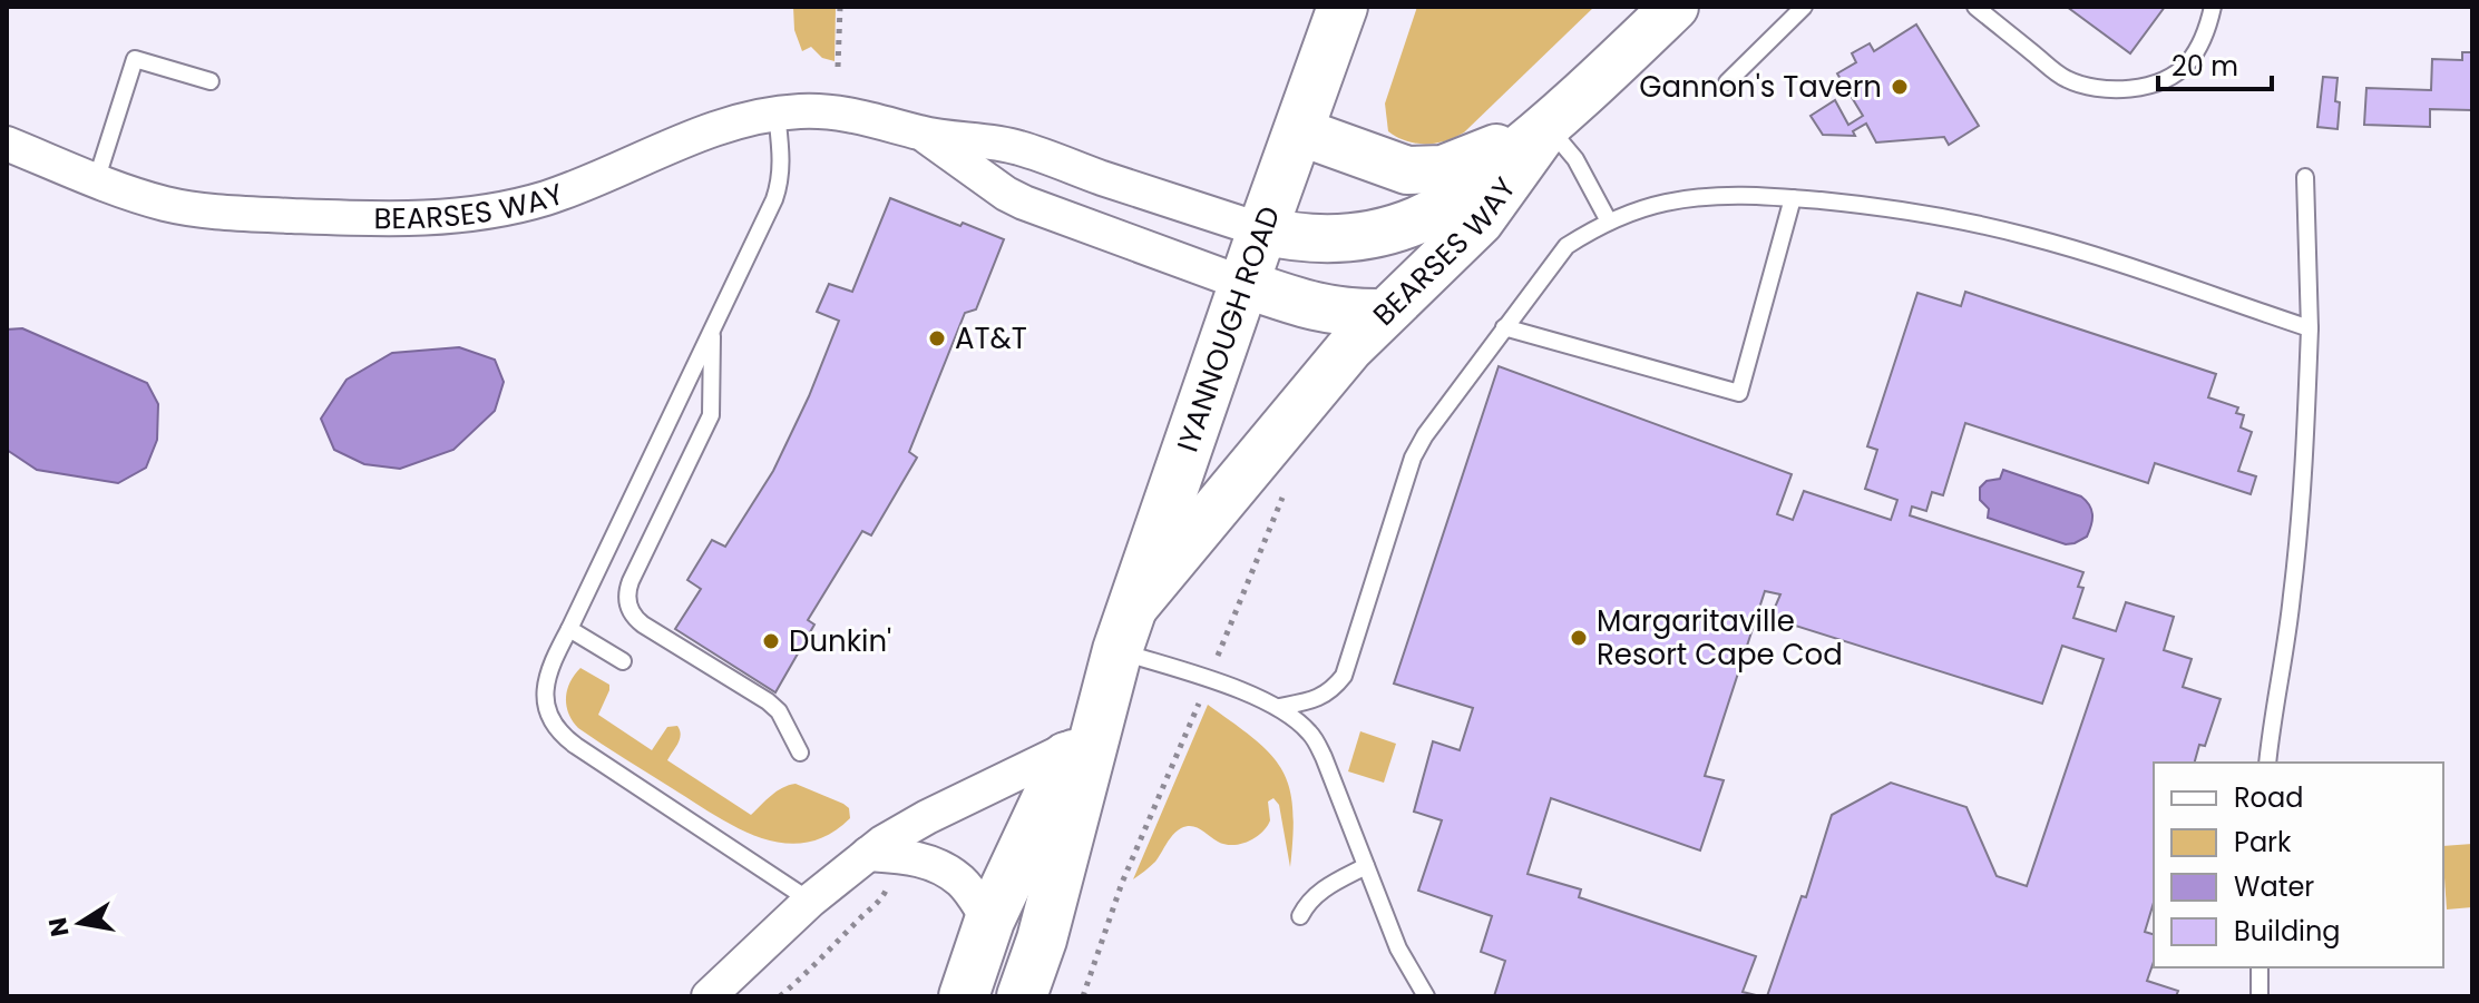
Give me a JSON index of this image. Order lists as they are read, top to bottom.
{
  "streets": {
    "main road": ["BEARSES WAY", "IYANNOUGH ROAD"]
  },
  "crossings": [
    ["BEARSES WAY", "IYANNOUGH ROAD"]
  ],
  "places": [
    "Gannon's Tavern",
    "AT&T",
    "Margaritaville Resort Cape Cod",
    "Dunkin'"
  ],
  "legend": [
    "Road",
    "Park",
    "Water",
    "Building"
  ],
  "scale_bar": "20 m",
  "north": "left"
}
